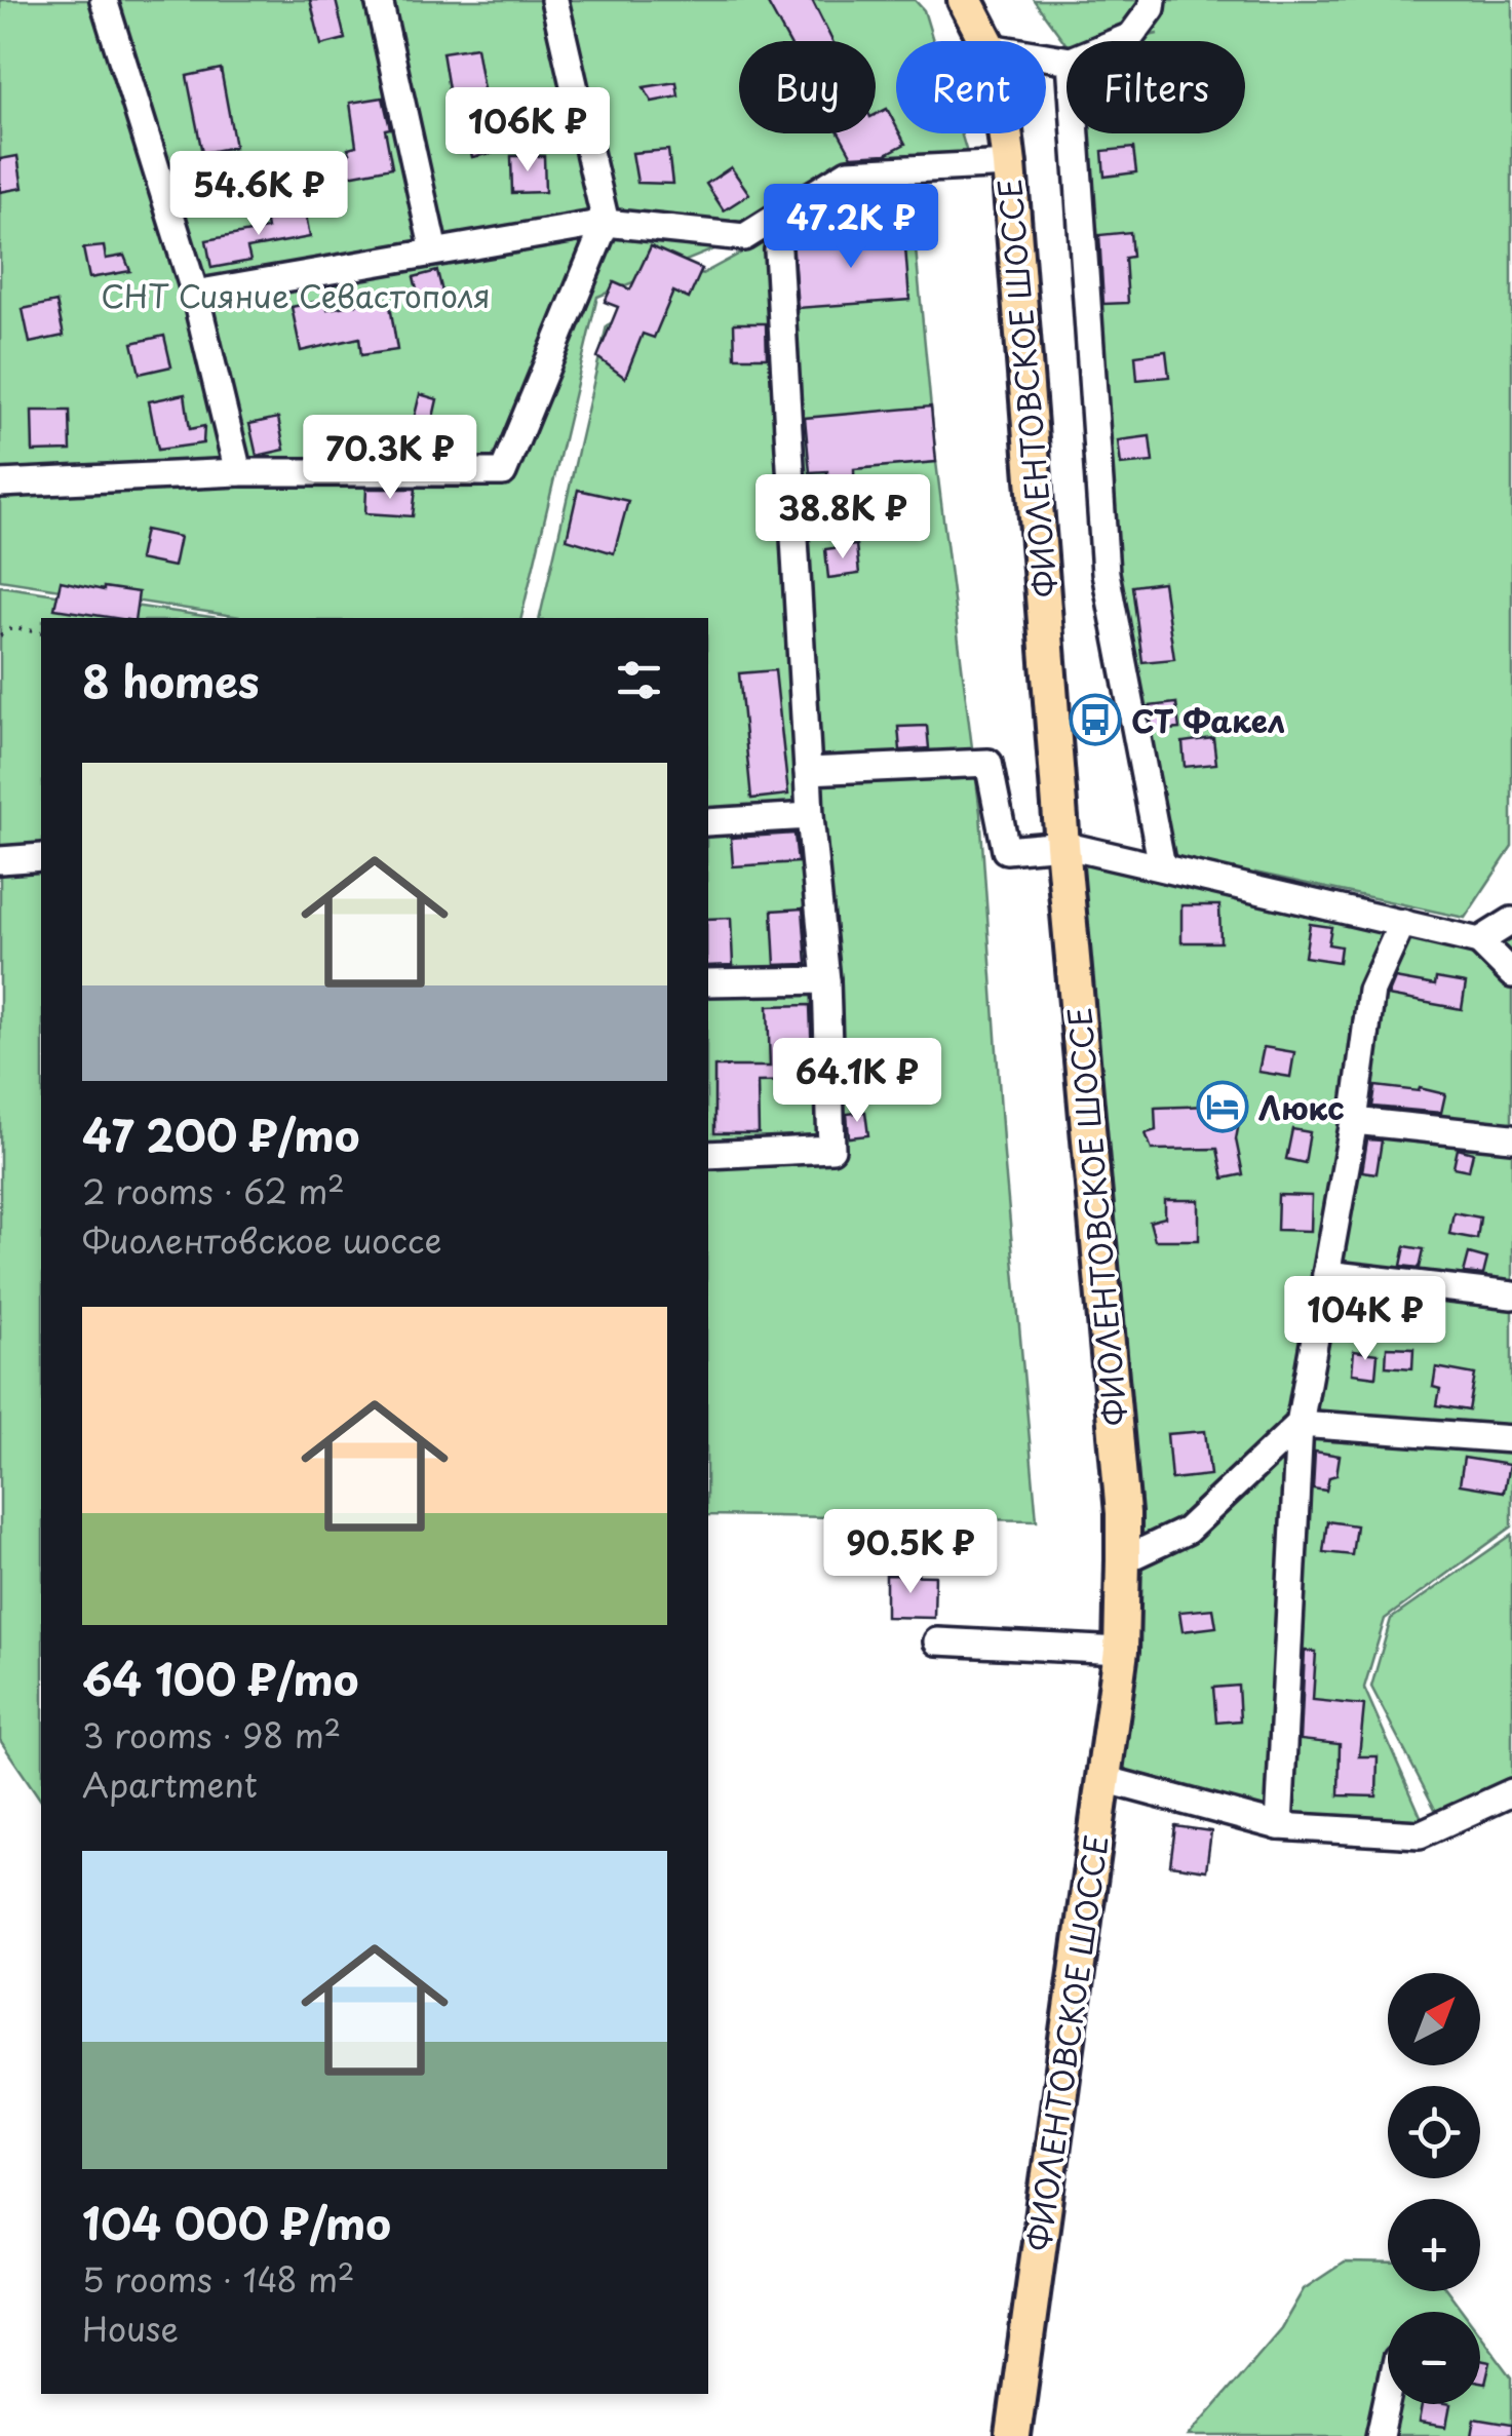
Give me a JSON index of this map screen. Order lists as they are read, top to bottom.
{
  "streets": {
    "main road": ["ФИОЛЕНТОВСКОЕ ШОССЕ"]
  },
  "parks": ["СНТ Сияние Севастополя"],
  "places": {
    "bus stop": ["СТ Факел"],
    "hotel": ["Люкс"]
  },
  "north": "top right",
  "page": {
    "chip": ["Buy", "Rent", "Filters"],
    "price": [
      "106K ₽",
      "54.6K ₽",
      "47.2K ₽",
      "70.3K ₽",
      "38.8K ₽",
      "64.1K ₽",
      "104K ₽",
      "90.5K ₽"
    ],
    "heading": "8 homes",
    "list": [
      {
        "name": "47 200 ₽/mo",
        "note": "2 rooms · 62 m² · Фиолентовское шоссе"
      },
      {
        "name": "64 100 ₽/mo",
        "note": "3 rooms · 98 m² · Apartment"
      },
      {
        "name": "104 000 ₽/mo",
        "note": "5 rooms · 148 m² · House"
      }
    ],
    "map_buttons": ["+", "−"]
  }
}
